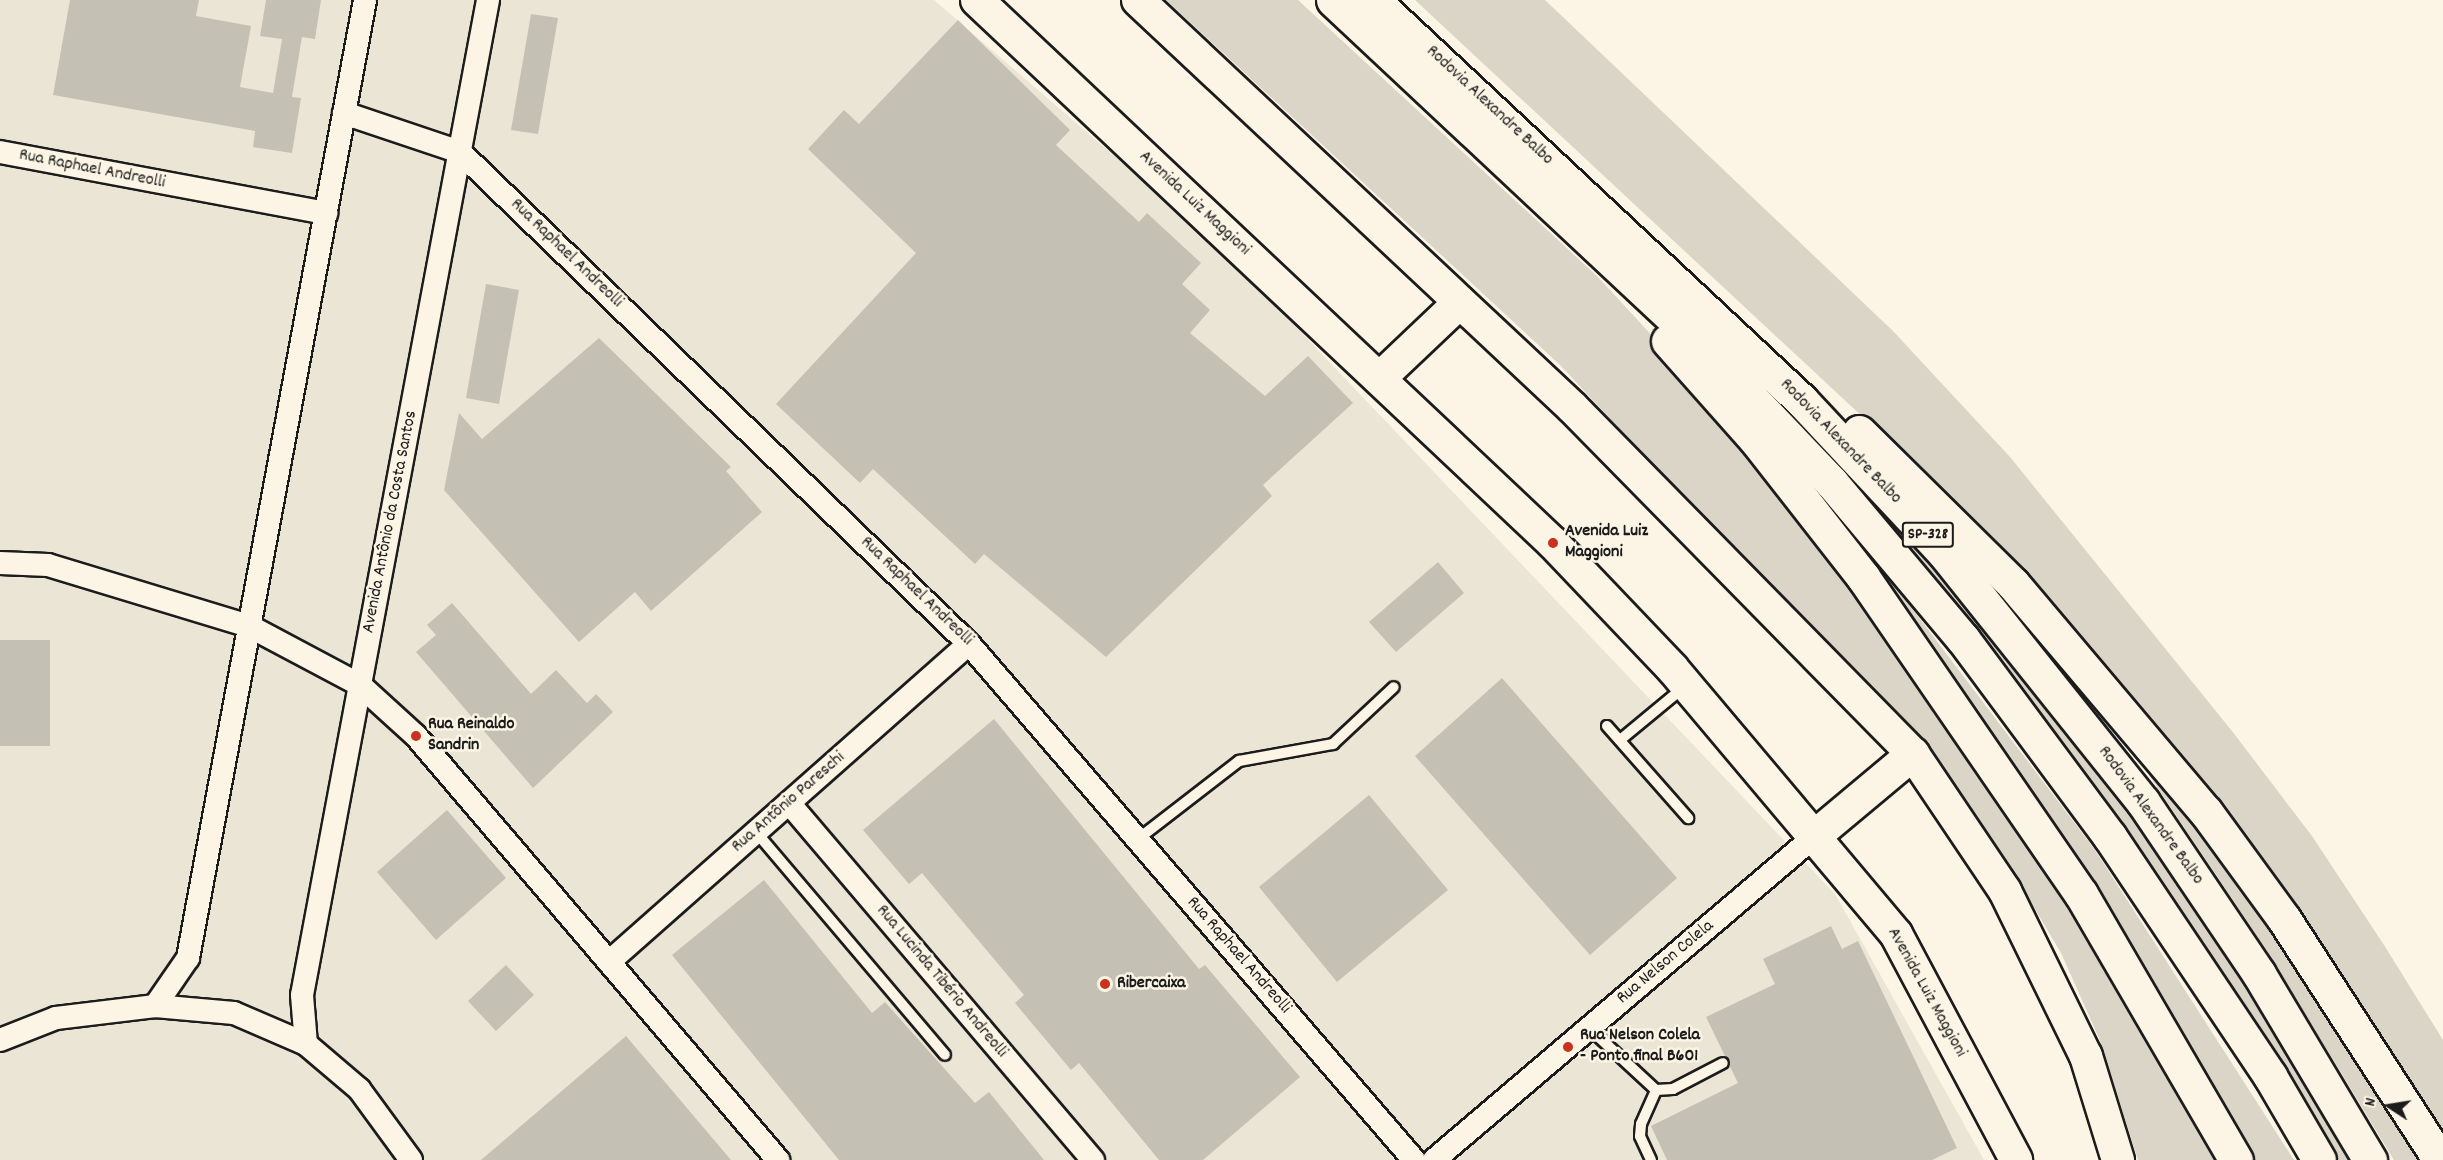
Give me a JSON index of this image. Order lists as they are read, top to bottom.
{
  "streets": {
    "highway": ["Rodovia Alexandre Balbo", "SP-328"],
    "street": [
      "Rua Raphael Andreolli",
      "Avenida Luiz Maggioni",
      "Avenida Antônio da Costa Santos",
      "Rua Antônio Pareschi",
      "Rua Nelson Colela",
      "Rua Lucinda Tibério Andreolli"
    ]
  },
  "crossings": [
    ["Rua Raphael Andreolli", "Avenida Antônio da Costa Santos"],
    ["Rua Raphael Andreolli", "Rua Antônio Pareschi"],
    ["Avenida Luiz Maggioni", "Rua Nelson Colela"],
    ["Rua Antônio Pareschi", "Rua Lucinda Tibério Andreolli"]
  ],
  "places": [
    "Avenida Luiz Maggioni",
    "Rua Reinaldo Sandrin",
    "Ribercaixa",
    "Rua Nelson Colela - Ponto final B601"
  ],
  "north": "left"
}
